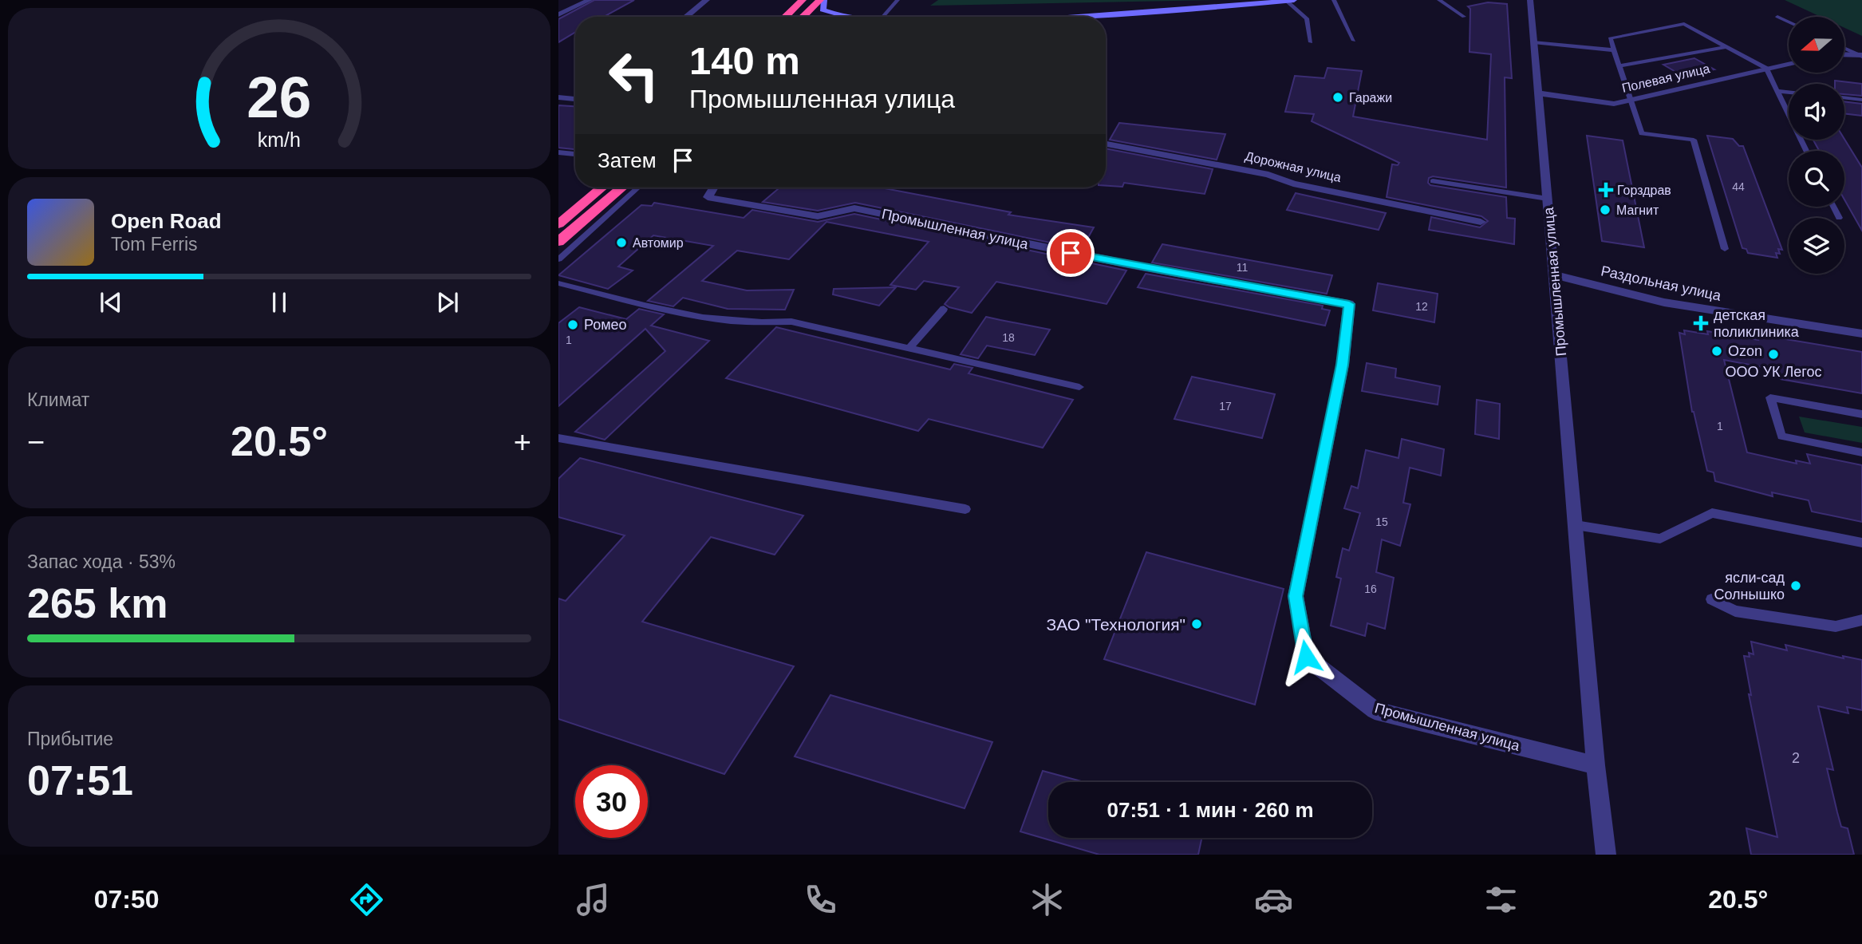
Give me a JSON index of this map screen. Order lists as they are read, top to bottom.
{
  "streets": {
    "street": [
      "Полевая улица",
      "Дорожная улица",
      "Промышленная улица",
      "Раздольная улица"
    ]
  },
  "crossings": [
    ["Промышленная улица", "Раздольная улица"]
  ],
  "places": {
    "other": [
      "Гаражи",
      "Магнит",
      "Автомир",
      "Ромео",
      "Ozon",
      "ООО УК Легос",
      "ясли-сад Солнышко",
      "ЗАО \"Технология\""
    ],
    "health": ["Горздрав", "детская поликлиника"]
  },
  "house_numbers": [
    "44",
    "11",
    "12",
    "18",
    "1",
    "17",
    "1",
    "15",
    "16",
    "2"
  ],
  "north": "left",
  "page": {
    "turn": ["140 m", "Промышленная улица"],
    "then": "Затем",
    "song": ["Open Road", "Tom Ferris"],
    "tile": [
      "Климат",
      ["Запас хода · 53%", "265 km"],
      ["Прибытие", "07:51"]
    ],
    "heat": ["−", "20.5°", "+"],
    "limit": "30",
    "trip": "07:51 · 1 мин · 260 m",
    "tabs": ["07:50", "20.5°"],
    "gauge": ["26", "km/h"]
  }
}
